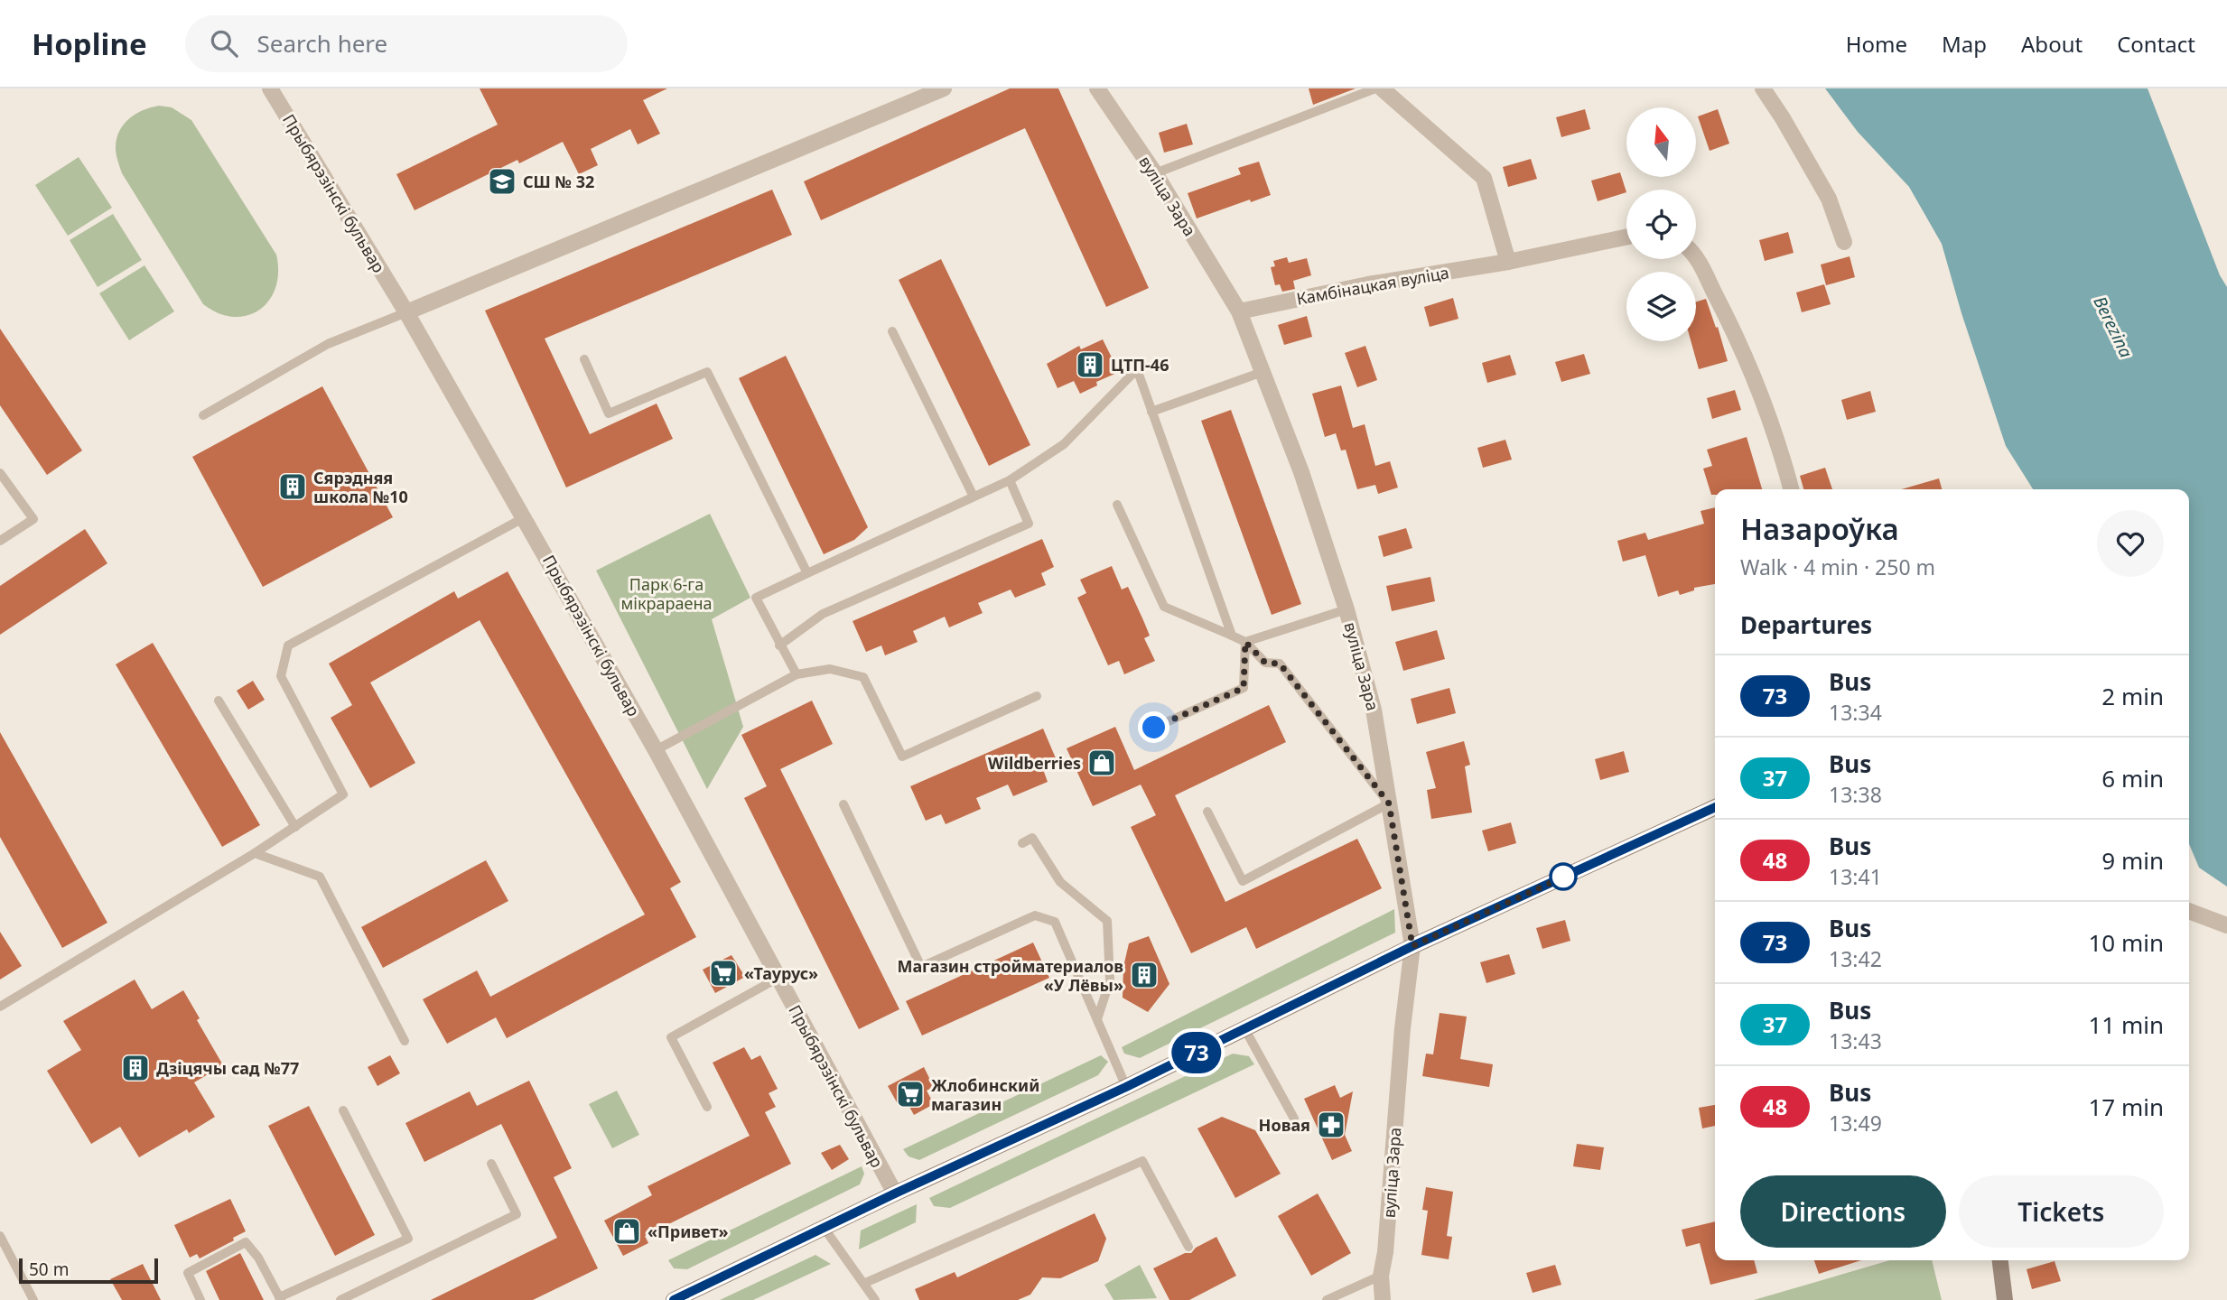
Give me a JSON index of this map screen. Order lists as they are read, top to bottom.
{
  "streets": {
    "street": ["Прыбярэзінскі бульвар", "вуліца Зара", "Камбінацкая вуліца"]
  },
  "crossings": [
    ["вуліца Зара", "Камбінацкая вуліца"]
  ],
  "water": ["Berezina"],
  "parks": ["Парк 6-га мікрараена"],
  "places": {
    "school or university": ["СШ № 32"],
    "building": [
      "ЦТП-46",
      "Сярэдняя школа №10",
      "Магазин стройматериалов «У Лёвы»",
      "Дзіцячы сад №77"
    ],
    "shop": ["Wildberries", "«Привет»"],
    "supermarket": ["«Таурус»", "Жлобинский магазин"],
    "pharmacy": ["Новая"]
  },
  "lines": ["bus line 73"],
  "scale_bar": "50 m",
  "north": "top",
  "page": {
    "header": "Hopline",
    "search": "Search here",
    "nav": [
      "Home",
      "Map",
      "About",
      "Contact"
    ],
    "on_map": "73",
    "heading": [
      ["Назароўка", "Walk · 4 min · 250 m"],
      "Departures"
    ],
    "list": [
      {
        "mark": "73",
        "name": "Bus",
        "note": "13:34",
        "value": "2 min"
      },
      {
        "mark": "37",
        "name": "Bus",
        "note": "13:38",
        "value": "6 min"
      },
      {
        "mark": "48",
        "name": "Bus",
        "note": "13:41",
        "value": "9 min"
      },
      {
        "mark": "73",
        "name": "Bus",
        "note": "13:42",
        "value": "10 min"
      },
      {
        "mark": "37",
        "name": "Bus",
        "note": "13:43",
        "value": "11 min"
      },
      {
        "mark": "48",
        "name": "Bus",
        "note": "13:49",
        "value": "17 min"
      }
    ],
    "buttons": ["Directions", "Tickets"],
    "scale": "50 m"
  }
}
